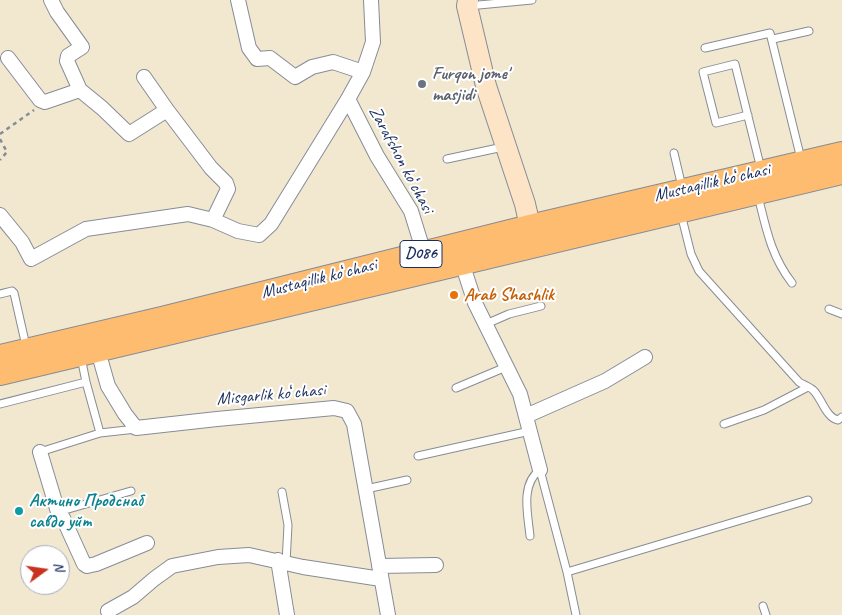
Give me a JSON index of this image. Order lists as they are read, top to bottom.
{
  "streets": {
    "main road": ["Mustaqillik koʻchasi", "D086"],
    "street": ["Zarafshon koʻchasi", "Misgarlik koʻchasi"]
  },
  "crossings": [
    ["Zarafshon koʻchasi", "Mustaqillik koʻchasi"]
  ],
  "places": ["Furqon jome' masjidi", "Arab Shashlik", "Актино Продснаб савдо уйт"],
  "north": "right"
}
